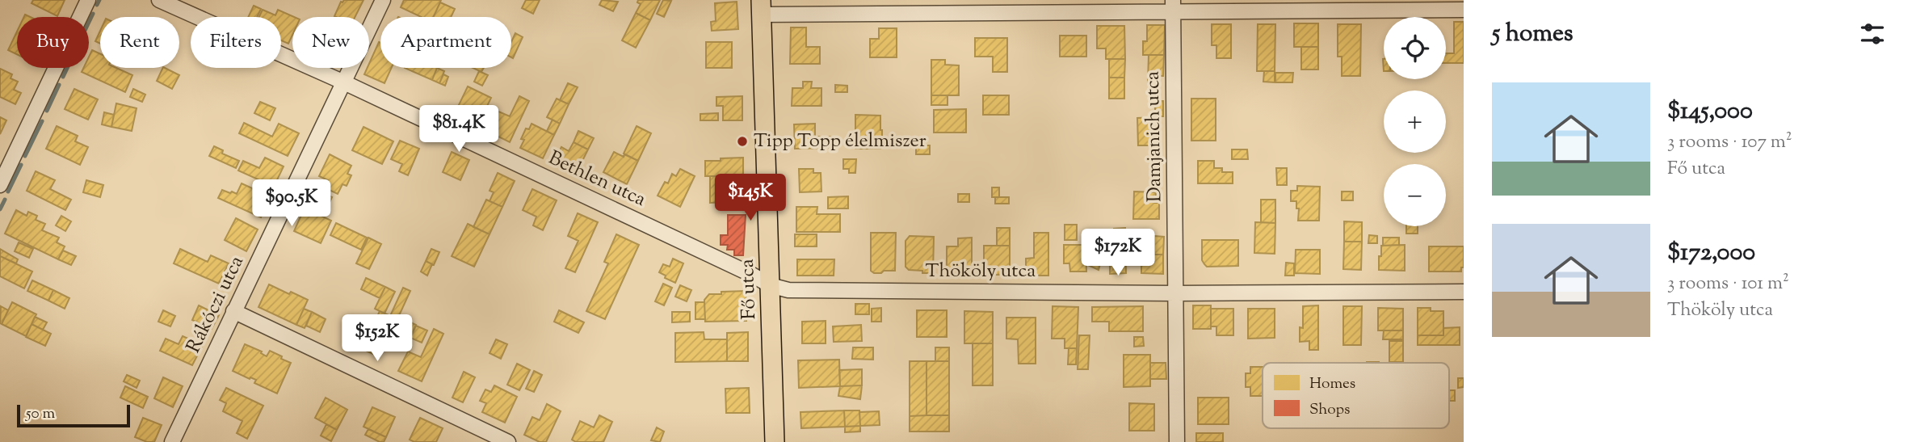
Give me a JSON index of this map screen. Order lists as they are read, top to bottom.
{
  "streets": {
    "main road": ["Fő utca"],
    "street": [
      "Damjanich utca",
      "Bethlen utca",
      "Thököly utca",
      "Rákóczi utca"
    ]
  },
  "crossings": [
    ["Damjanich utca", "Thököly utca"],
    ["Bethlen utca", "Thököly utca"],
    ["Bethlen utca", "Fő utca"],
    ["Bethlen utca", "Rákóczi utca"],
    ["Thököly utca", "Fő utca"]
  ],
  "places": ["Tipp Topp élelmiszer"],
  "legend": ["Homes", "Shops"],
  "scale_bar": "50 m",
  "page": {
    "heading": "5 homes",
    "map_buttons": ["+", "−"],
    "chip": [
      "Buy",
      "Rent",
      "Filters",
      "New",
      "Apartment"
    ],
    "list": [
      {
        "name": "$145,000",
        "note": "3 rooms · 107 m² · Fő utca"
      },
      {
        "name": "$172,000",
        "note": "3 rooms · 101 m² · Thököly utca"
      }
    ],
    "price": [
      "$81.4K",
      "$145K",
      "$90.5K",
      "$172K",
      "$152K"
    ],
    "scale": "50 m"
  }
}
